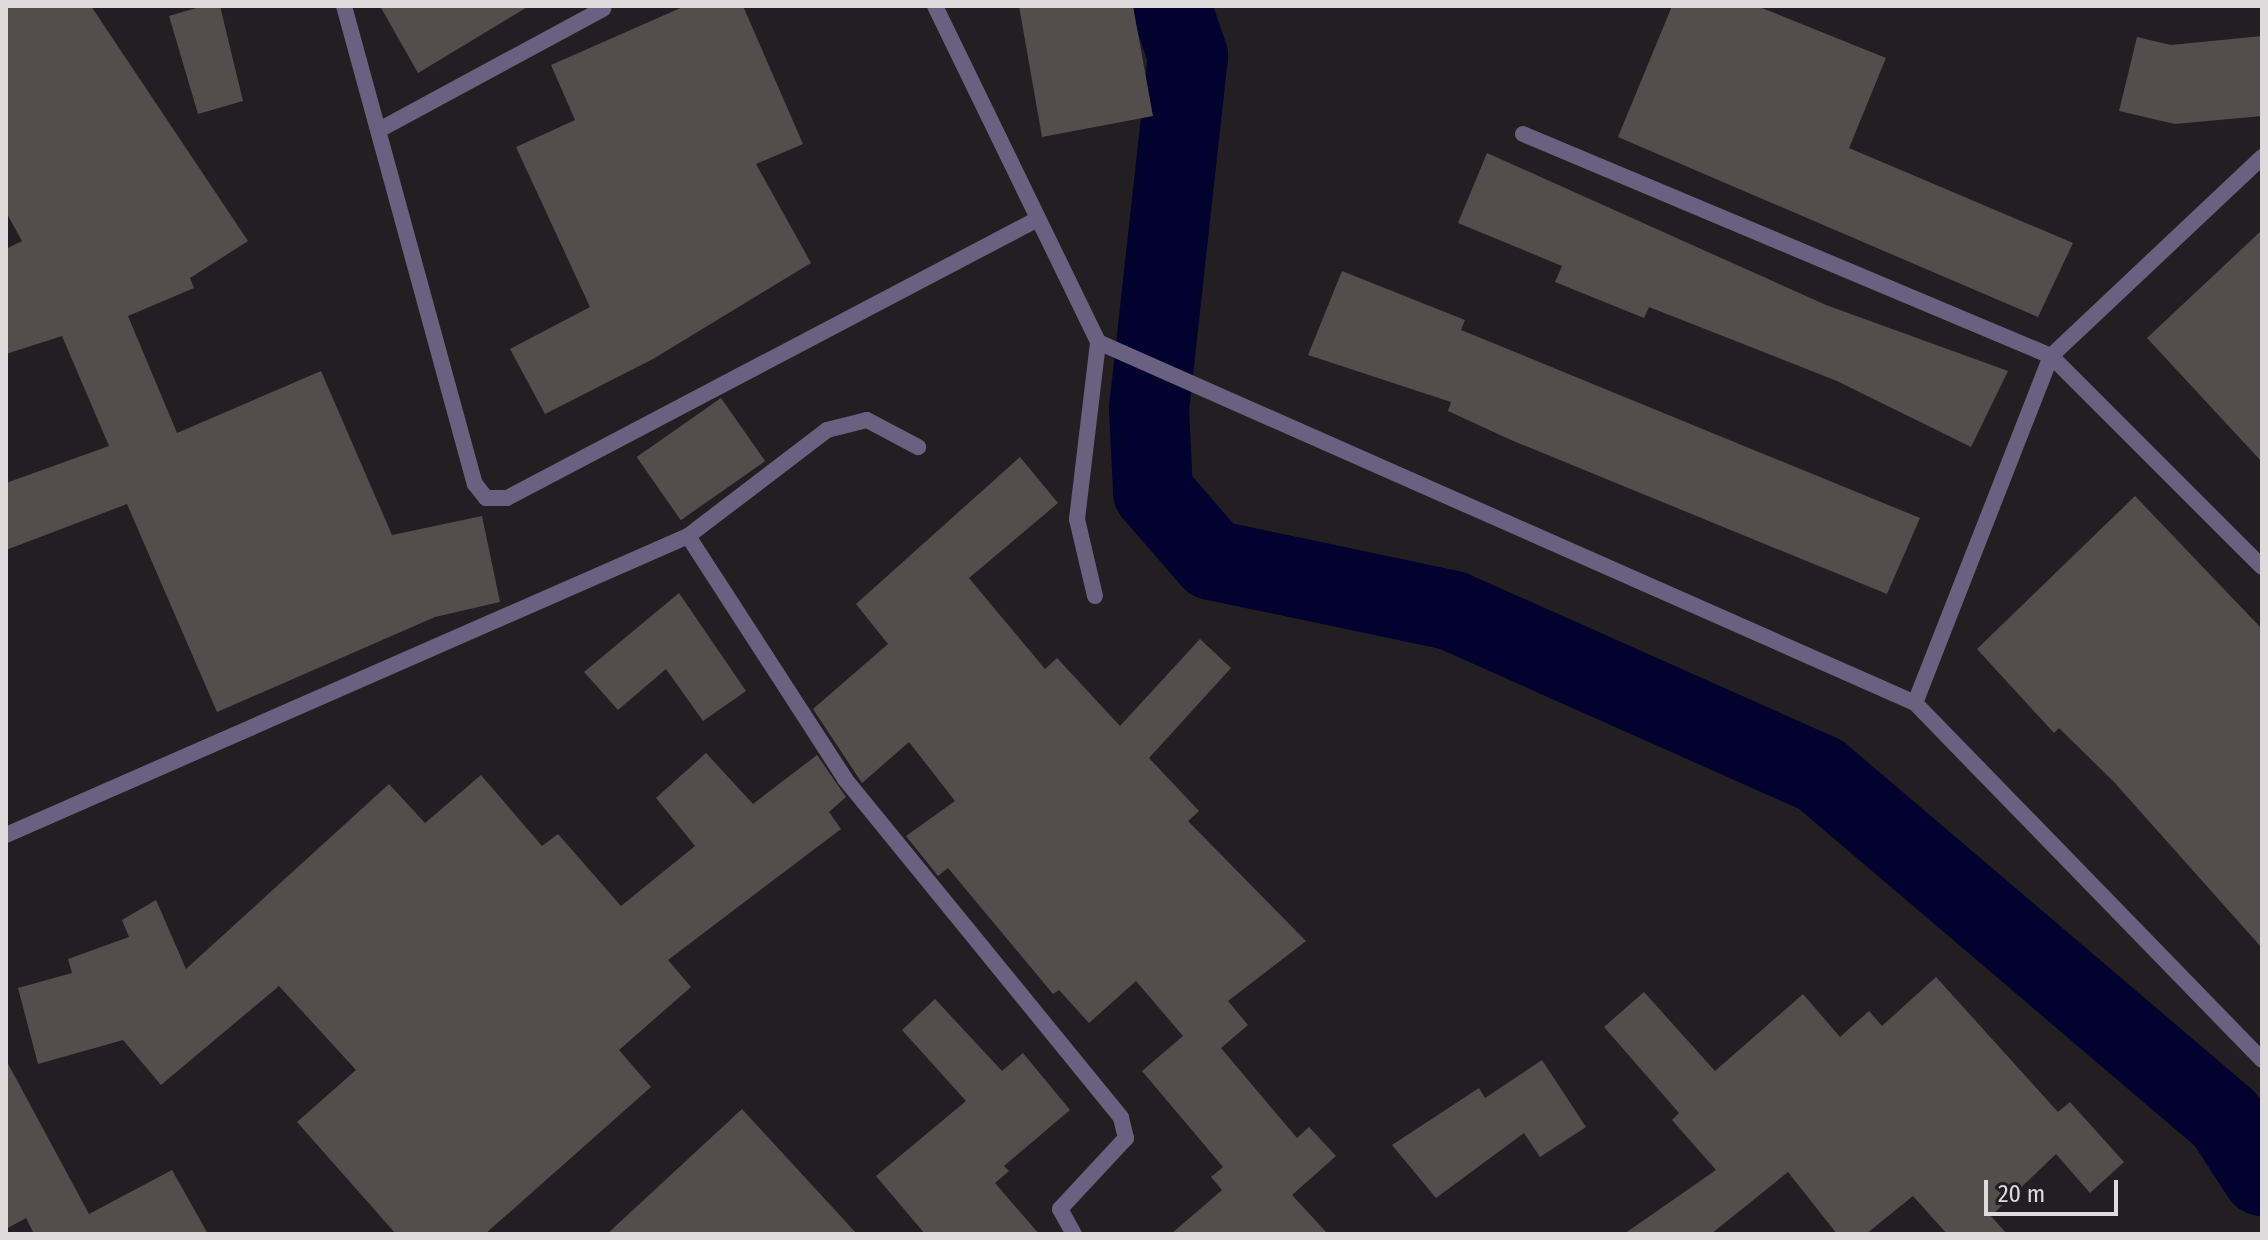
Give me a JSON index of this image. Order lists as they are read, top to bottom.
{
  "scale_bar": "20 m"
}
